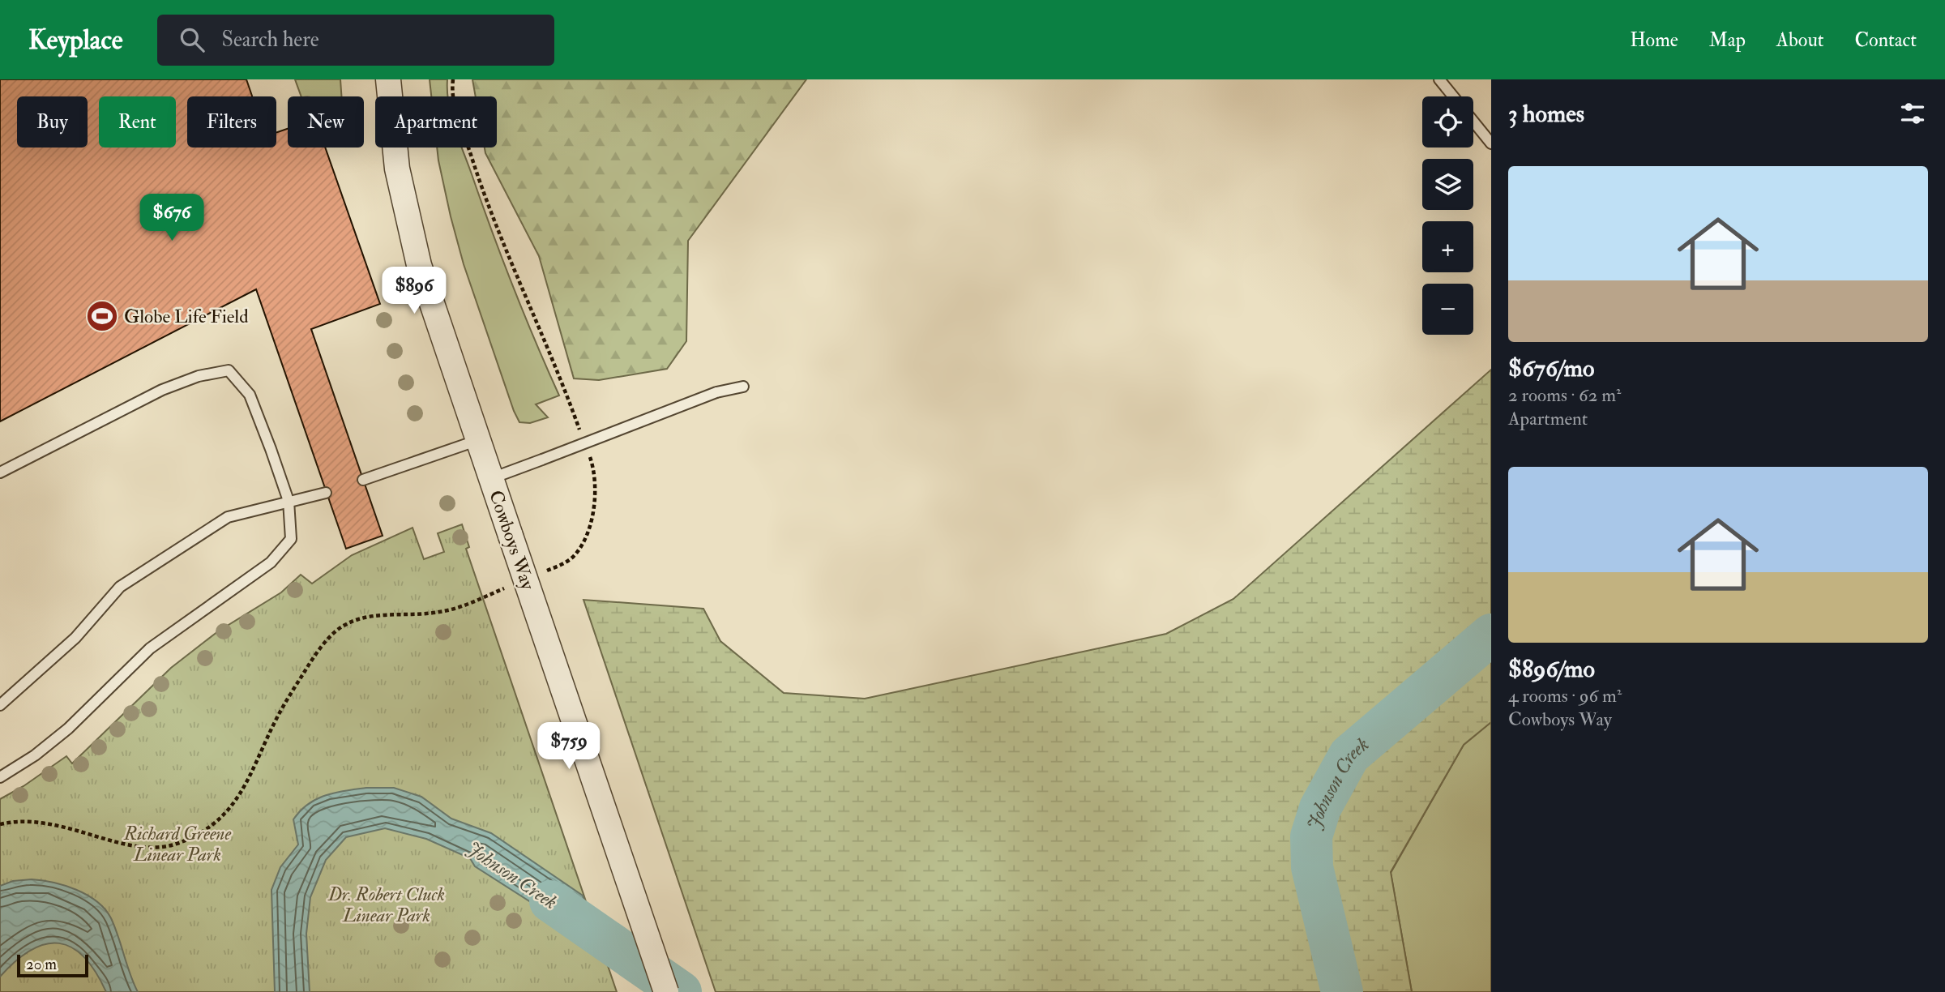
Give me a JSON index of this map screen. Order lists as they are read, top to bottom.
{
  "streets": {
    "street": ["Cowboys Way"]
  },
  "water": ["Johnson Creek"],
  "parks": ["Richard Greene Linear Park", "Dr. Robert Cluck Linear Park"],
  "places": {
    "sports": ["Globe Life Field"]
  },
  "scale_bar": "20 m",
  "page": {
    "header": "Keyplace",
    "search": "Search here",
    "nav": [
      "Home",
      "Map",
      "About",
      "Contact"
    ],
    "heading": "3 homes",
    "map_buttons": ["+", "−"],
    "chip": [
      "Buy",
      "Rent",
      "Filters",
      "New",
      "Apartment"
    ],
    "list": [
      {
        "name": "$676/mo",
        "note": "2 rooms · 62 m² · Apartment"
      },
      {
        "name": "$896/mo",
        "note": "4 rooms · 96 m² · Cowboys Way"
      }
    ],
    "price": ["$676", "$896", "$759"],
    "scale": "20 m"
  }
}
